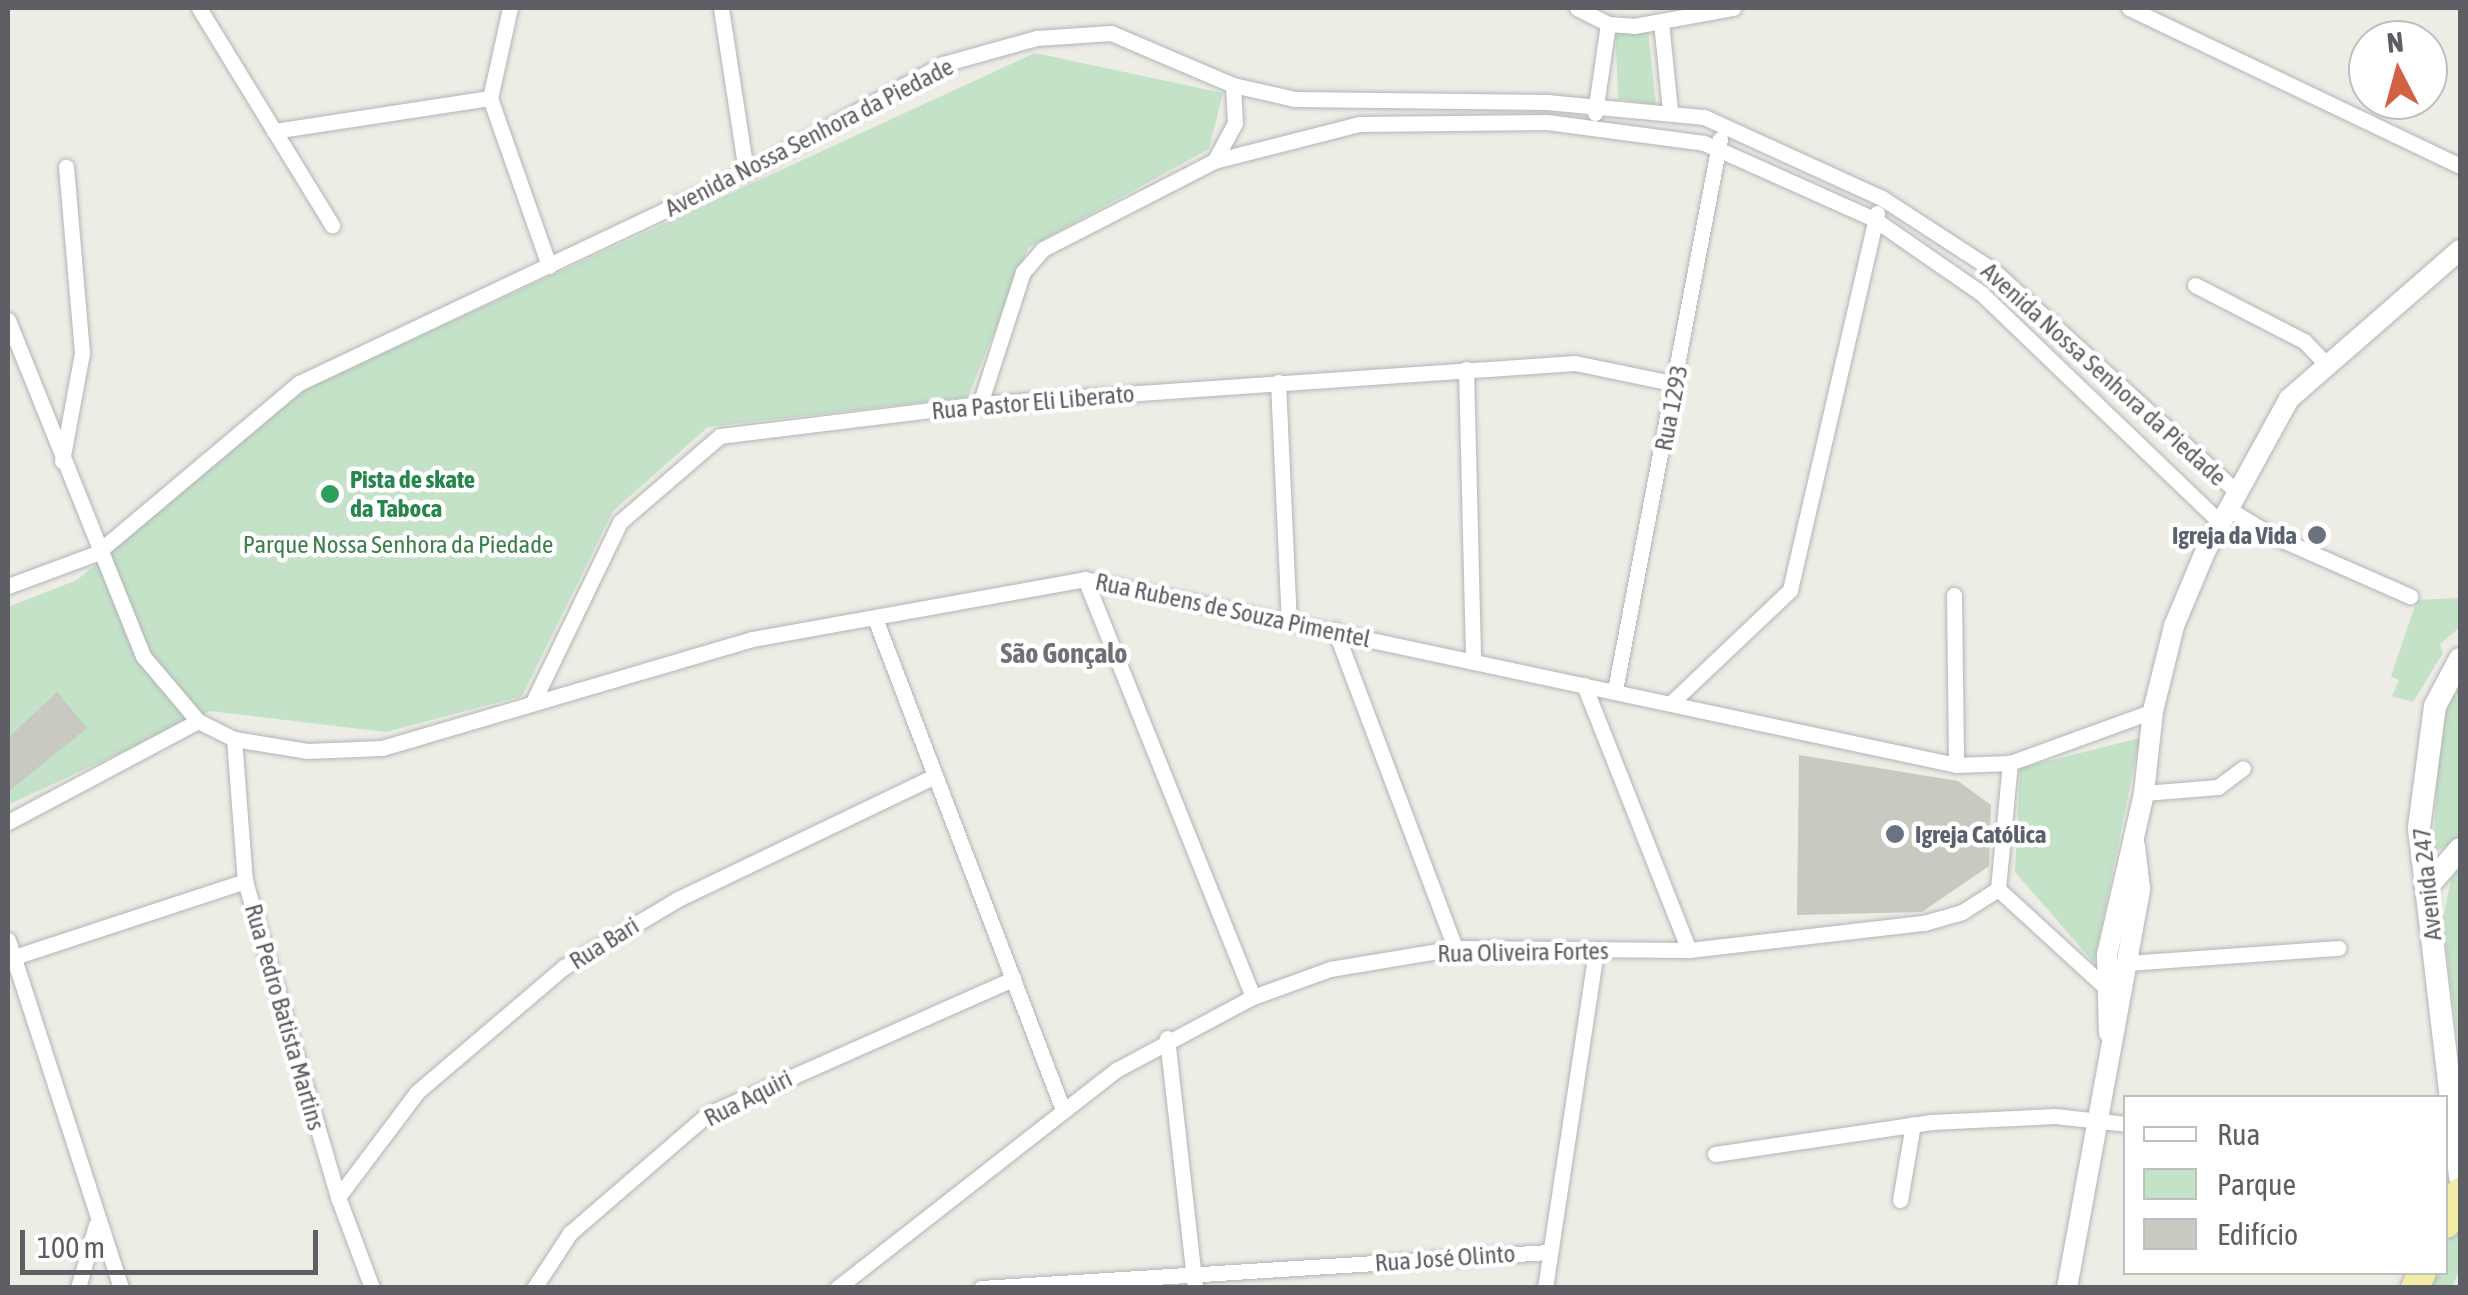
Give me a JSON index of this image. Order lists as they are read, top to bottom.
{
  "streets": {
    "main road": ["Avenida 247"],
    "street": [
      "Avenida Nossa Senhora da Piedade",
      "Rua Pastor Eli Liberato",
      "Rua 1293",
      "Rua Rubens de Souza Pimentel",
      "Rua Bari",
      "Rua Oliveira Fortes",
      "Rua Pedro Batista Martins",
      "Rua Aquiri",
      "Rua José Olinto"
    ]
  },
  "crossings": [
    ["Avenida Nossa Senhora da Piedade", "Rua Pastor Eli Liberato"],
    ["Avenida Nossa Senhora da Piedade", "Rua 1293"],
    ["Avenida Nossa Senhora da Piedade", "Rua Rubens de Souza Pimentel"],
    ["Rua Pastor Eli Liberato", "Rua 1293"],
    ["Rua Pastor Eli Liberato", "Rua Rubens de Souza Pimentel"],
    ["Rua 1293", "Rua Rubens de Souza Pimentel"],
    ["Rua Rubens de Souza Pimentel", "Rua Pedro Batista Martins"],
    ["Rua Bari", "Rua Pedro Batista Martins"]
  ],
  "districts": ["São Gonçalo"],
  "parks": ["Parque Nossa Senhora da Piedade"],
  "places": ["Pista de skate da Taboca", "Igreja da Vida", "Igreja Católica"],
  "legend": ["Rua", "Parque", "Edifício"],
  "scale_bar": "100 m",
  "north": "top"
}
